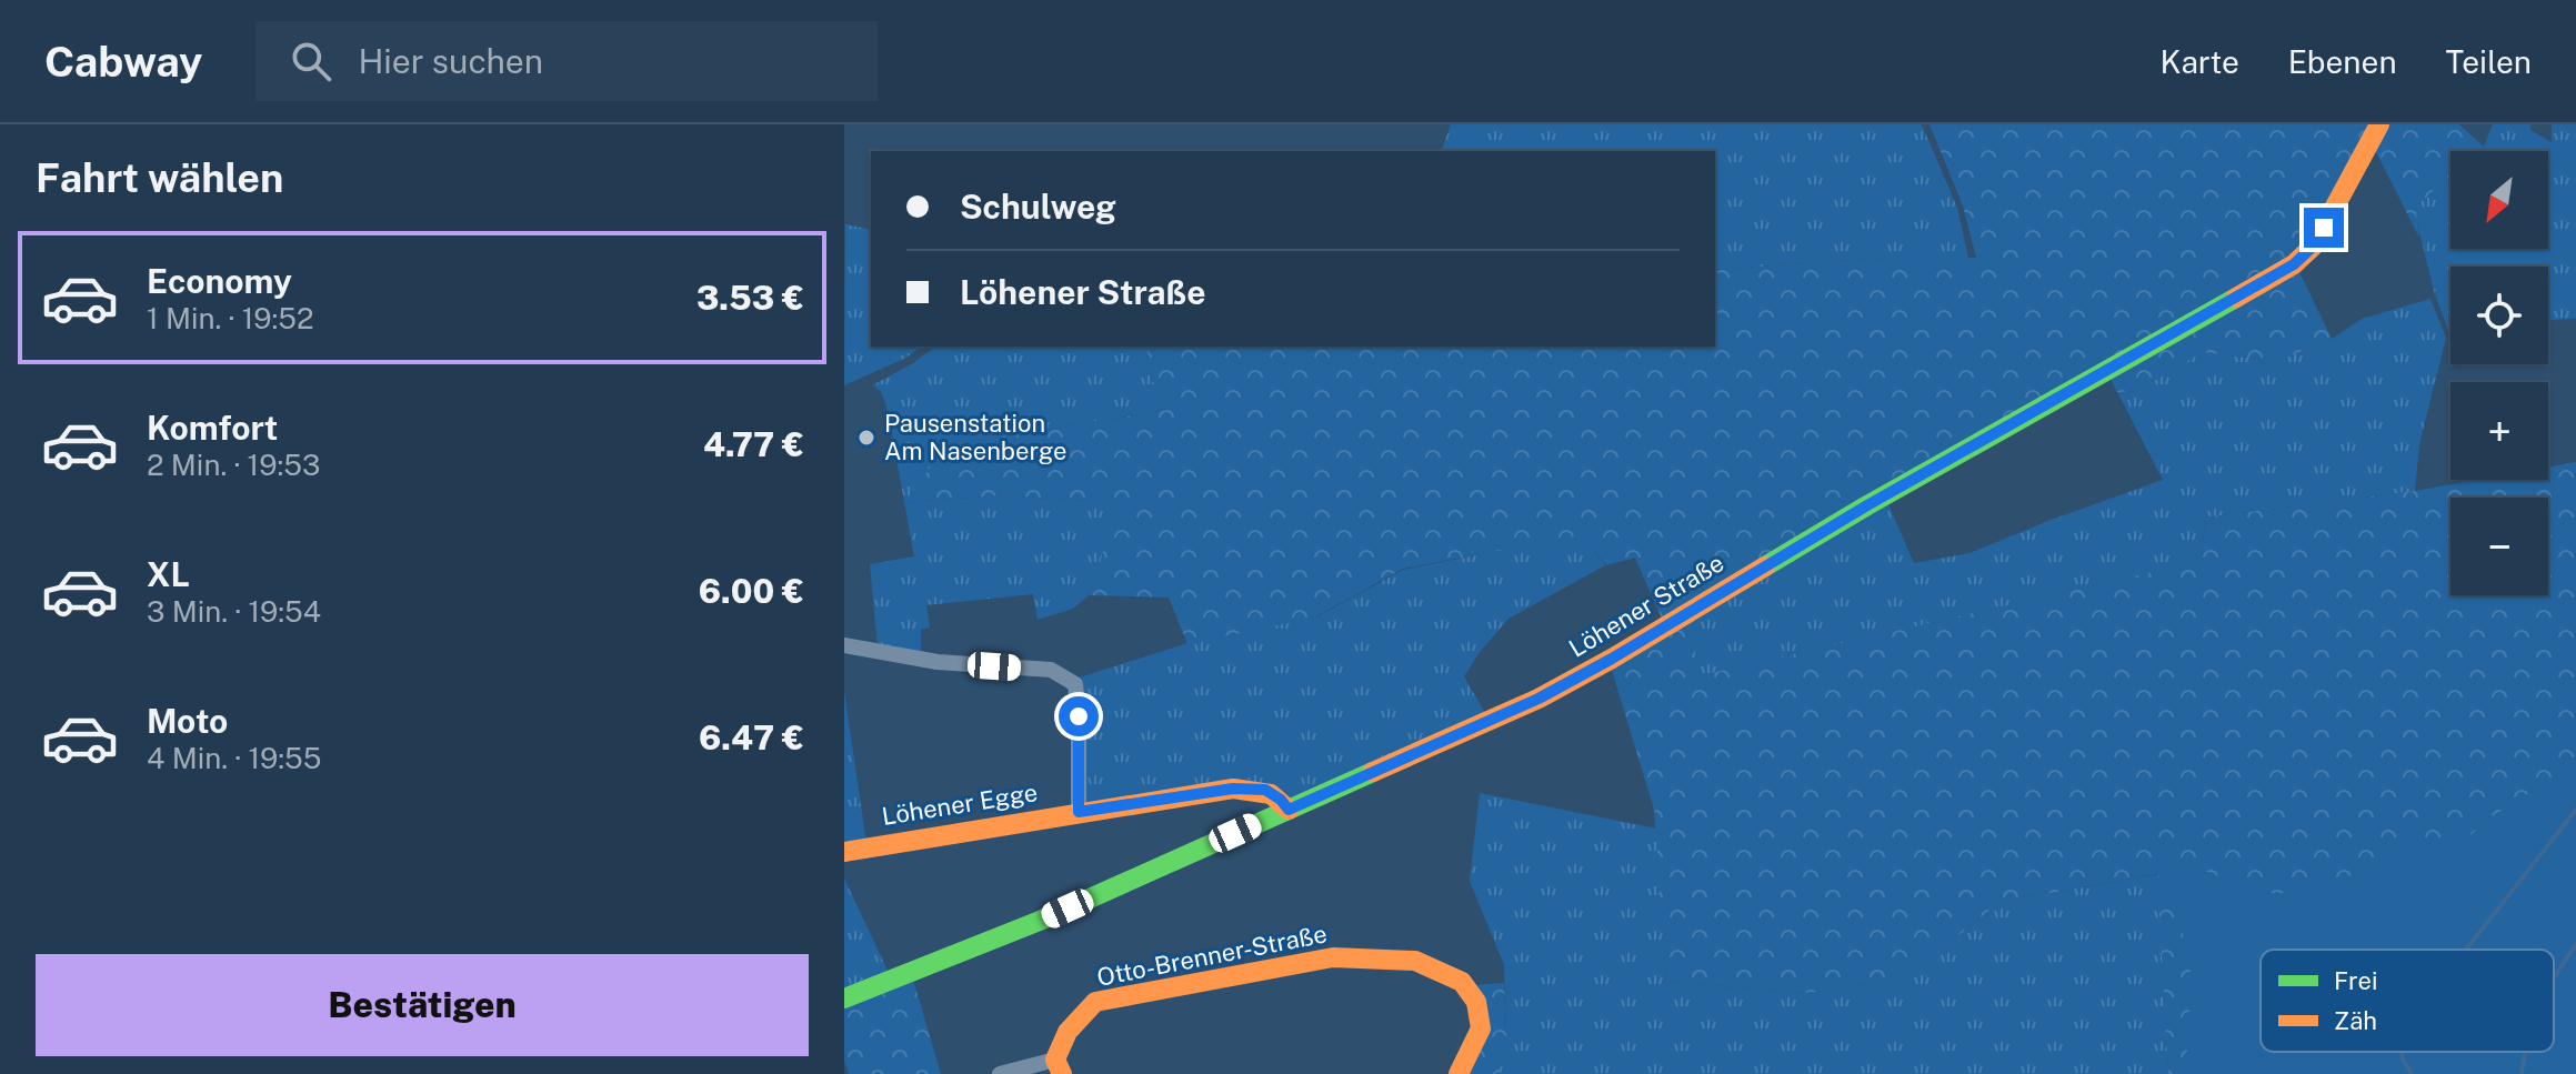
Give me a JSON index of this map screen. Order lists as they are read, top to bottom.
{
  "streets": {
    "street": ["Löhener Straße", "Löhener Egge", "Otto-Brenner-Straße"]
  },
  "crossings": [
    ["Löhener Straße", "Löhener Egge"]
  ],
  "places": ["Pausenstation Am Nasenberge"],
  "legend": ["Frei", "Zäh"],
  "north": "bottom left",
  "page": {
    "header": "Cabway",
    "search": "Hier suchen",
    "nav": ["Karte", "Ebenen", "Teilen"],
    "heading": "Fahrt wählen",
    "map_buttons": ["+", "−"],
    "banner": ["Schulweg", "Löhener Straße"],
    "list": [
      {
        "name": "Economy",
        "note": "1 Min. · 19:52",
        "value": "3.53 €"
      },
      {
        "name": "Komfort",
        "note": "2 Min. · 19:53",
        "value": "4.77 €"
      },
      {
        "name": "XL",
        "note": "3 Min. · 19:54",
        "value": "6.00 €"
      },
      {
        "name": "Moto",
        "note": "4 Min. · 19:55",
        "value": "6.47 €"
      }
    ],
    "buttons": "Bestätigen"
  }
}
